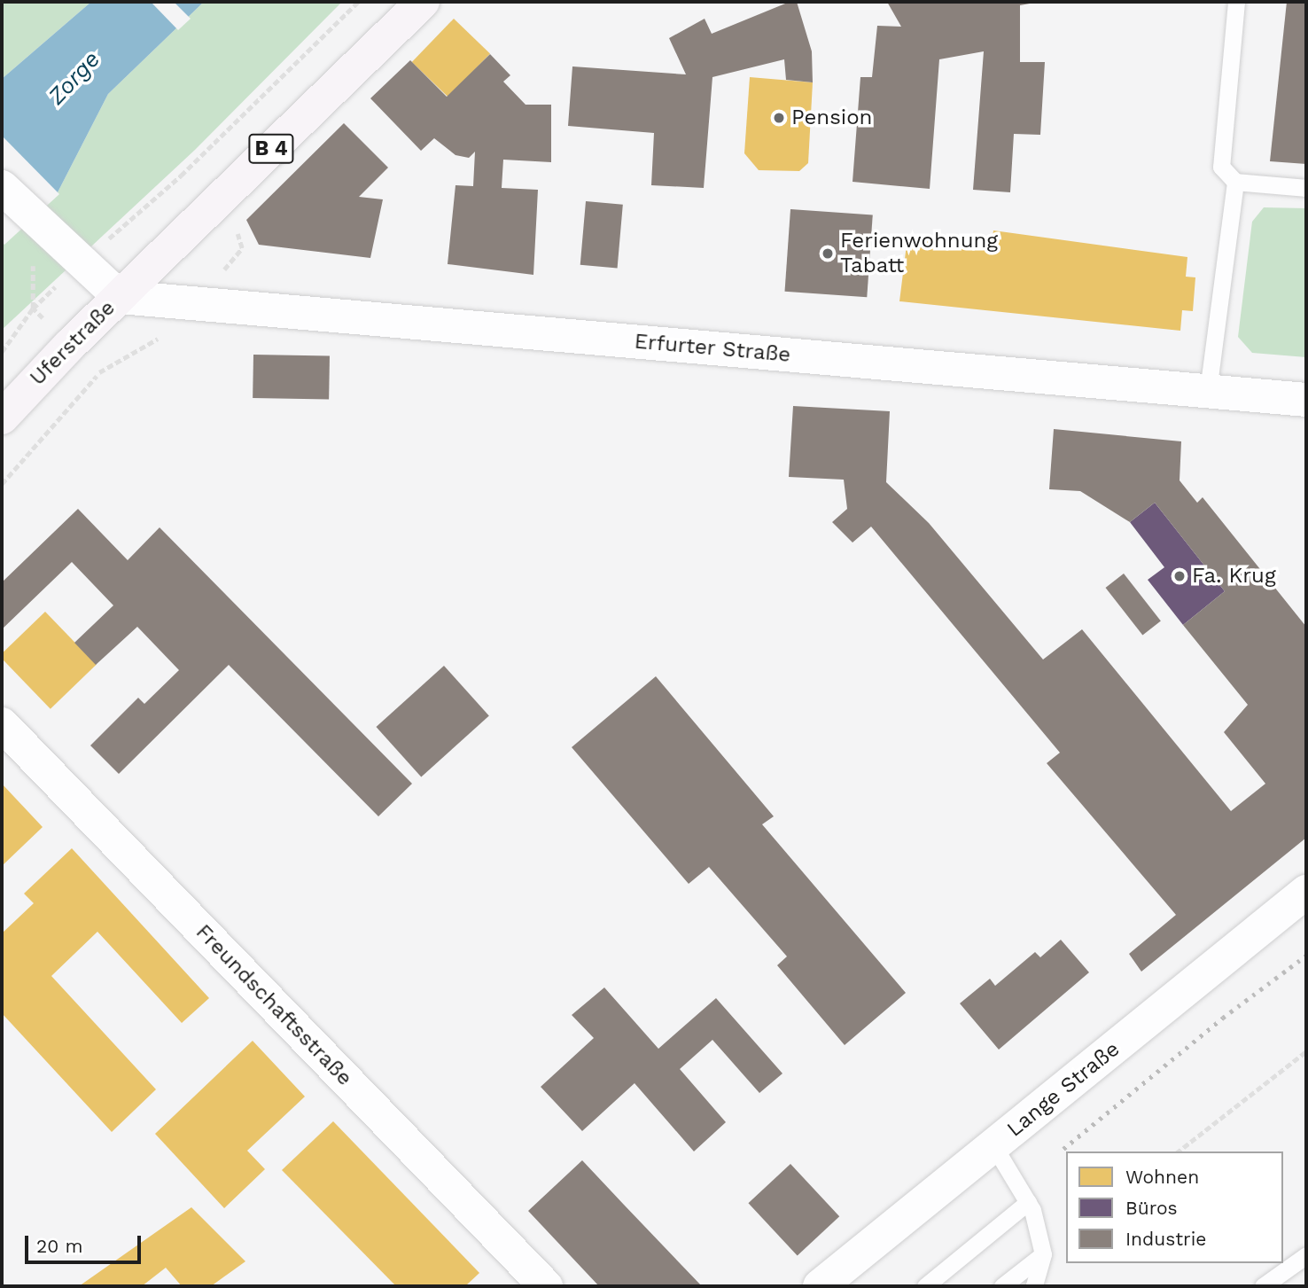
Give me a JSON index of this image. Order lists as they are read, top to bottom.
{
  "streets": {
    "main road": ["B 4", "Uferstraße"],
    "street": ["Erfurter Straße", "Freundschaftsstraße", "Lange Straße"]
  },
  "crossings": [
    ["B 4", "Uferstraße"],
    ["B 4", "Erfurter Straße"],
    ["Uferstraße", "Erfurter Straße"]
  ],
  "water": ["Zorge"],
  "places": ["Pension", "Ferienwohnung Tabatt", "Fa. Krug"],
  "legend": ["Wohnen", "Büros", "Industrie"],
  "scale_bar": "20 m"
}
